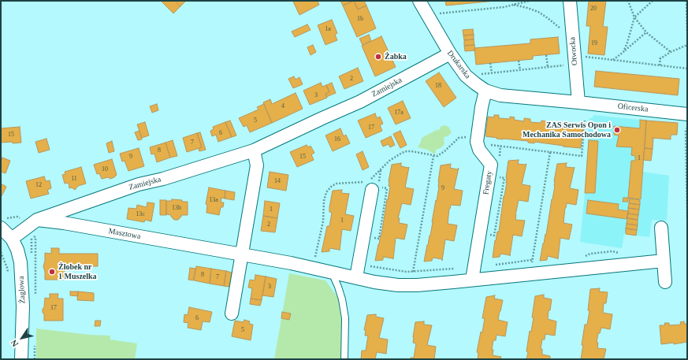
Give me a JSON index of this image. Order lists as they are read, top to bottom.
{
  "streets": {
    "street": [
      "Otwocka",
      "Drukarska",
      "Zamiejska",
      "Oficerska",
      "Fregaty",
      "Masztowa",
      "Żaglowa"
    ]
  },
  "crossings": [
    ["Otwocka", "Drukarska"],
    ["Otwocka", "Oficerska"],
    ["Drukarska", "Zamiejska"],
    ["Drukarska", "Oficerska"],
    ["Drukarska", "Fregaty"],
    ["Zamiejska", "Masztowa"]
  ],
  "places": ["Żabka", "ZAS Serwis Opon i Mechanika Samochodowa", "Żłobek nr 1 Muszelka"],
  "house_numbers": [
    "20",
    "1b",
    "1a",
    "19",
    "2",
    "18",
    "3",
    "4",
    "17a",
    "5",
    "17",
    "6",
    "15",
    "16",
    "7",
    "8",
    "9",
    "15",
    "1",
    "10",
    "11",
    "14",
    "12",
    "9",
    "13a",
    "13b",
    "1",
    "13c",
    "1",
    "2",
    "8",
    "7",
    "3",
    "17",
    "6",
    "5"
  ],
  "north": "bottom left"
}
